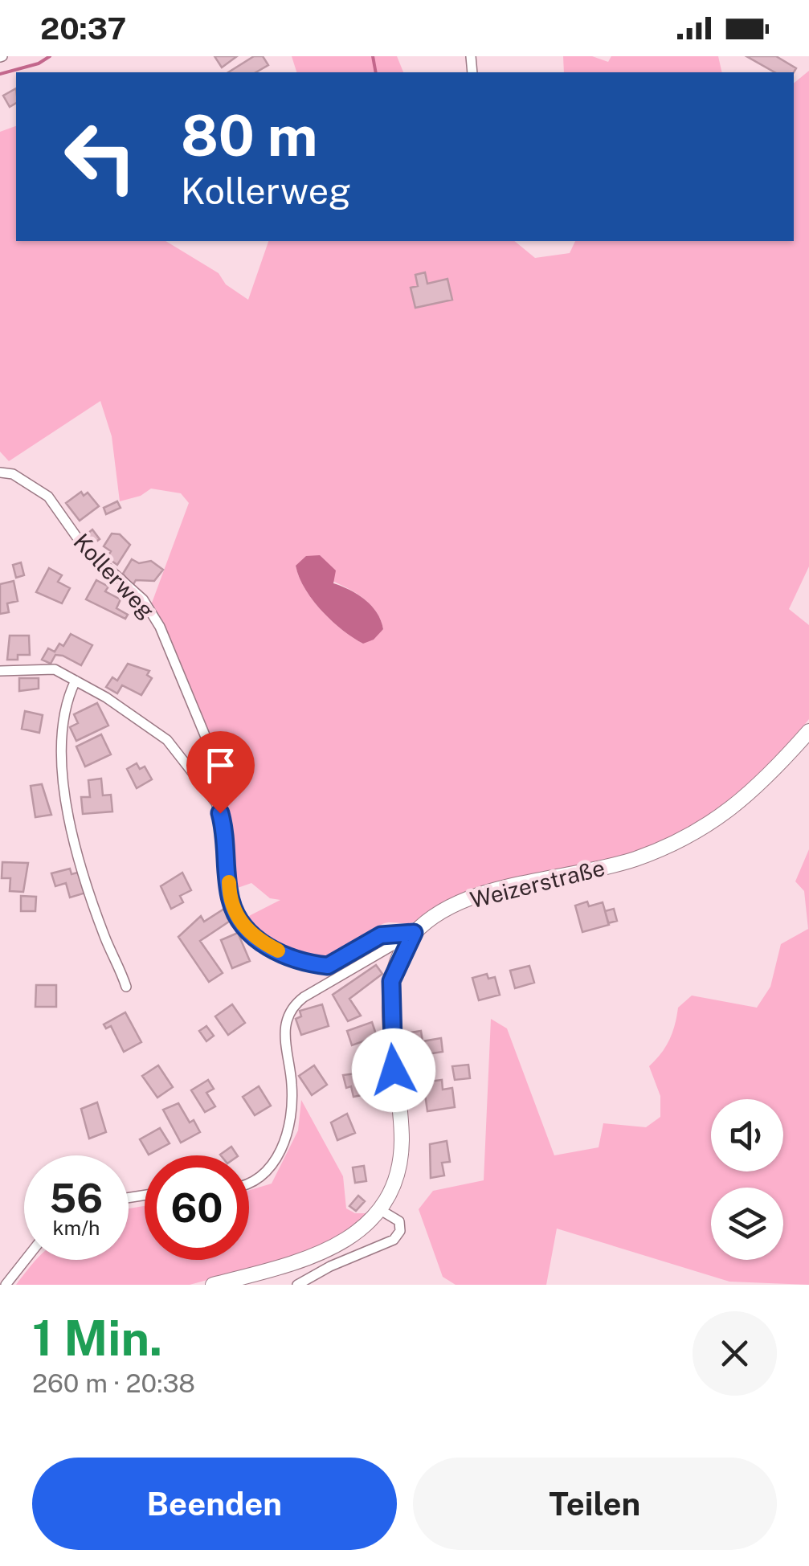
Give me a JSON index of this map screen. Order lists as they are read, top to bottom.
{
  "streets": {
    "main road": ["Weizerstraße"],
    "street": ["Kollerweg"]
  },
  "crossings": [
    ["Kollerweg", "Weizerstraße"]
  ],
  "page": {
    "status": "20:37",
    "turn": ["80 m", "Kollerweg"],
    "speed": "56 km/h",
    "limit": "60",
    "heading": ["1 Min.", "260 m · 20:38"],
    "buttons": ["Beenden", "Teilen"]
  }
}
